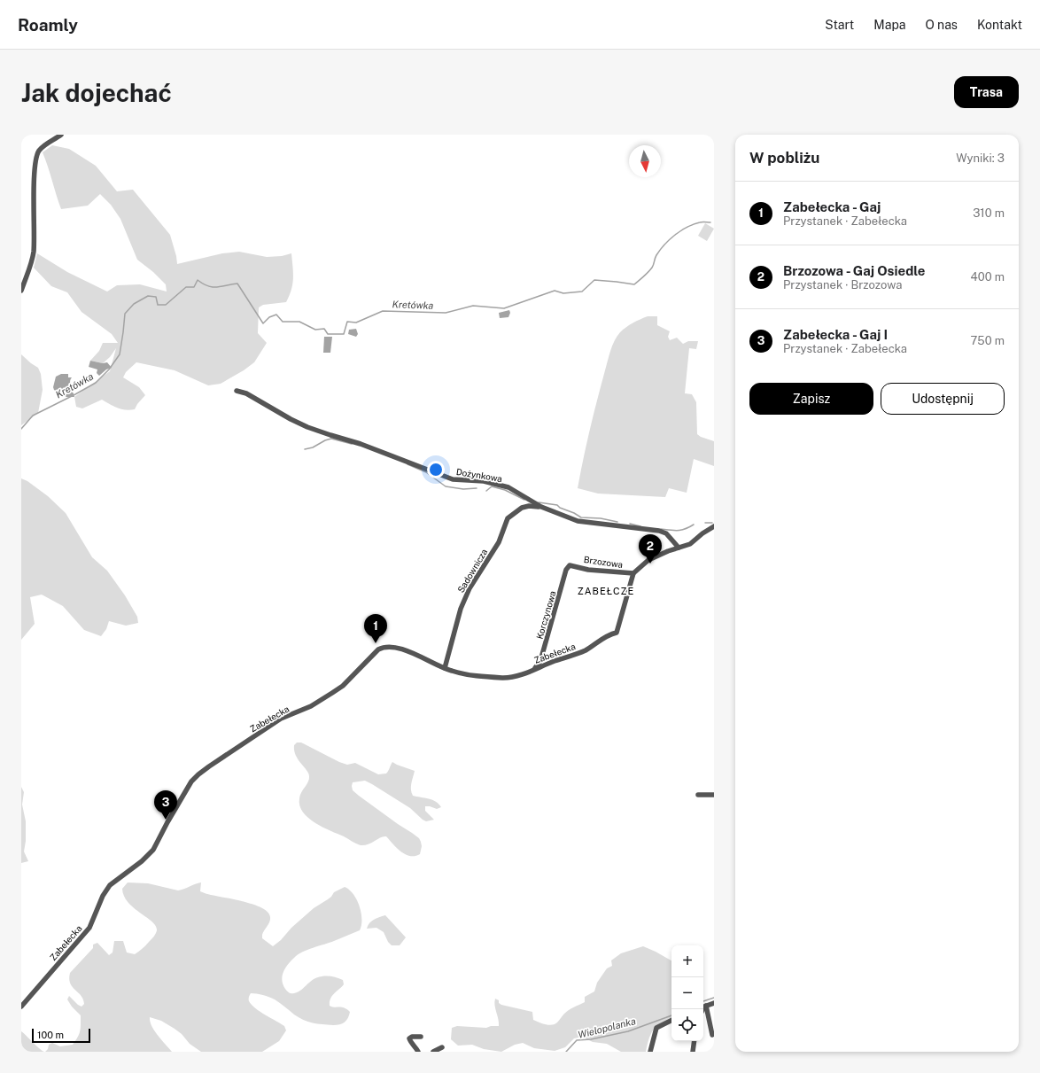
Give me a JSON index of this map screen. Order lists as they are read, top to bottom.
{
  "streets": {
    "street": [
      "Dożynkowa",
      "Brzozowa",
      "Sadownicza",
      "Korczynowa",
      "Zabełecka"
    ]
  },
  "crossings": [
    ["Dożynkowa", "Brzozowa"],
    ["Dożynkowa", "Sadownicza"],
    ["Brzozowa", "Korczynowa"],
    ["Brzozowa", "Zabełecka"],
    ["Sadownicza", "Zabełecka"],
    ["Korczynowa", "Zabełecka"]
  ],
  "districts": ["ZABEŁCZE"],
  "water": ["Kretówka", "Wielopolanka"],
  "scale_bar": "100 m",
  "north": "bottom",
  "page": {
    "header": "Roamly",
    "nav": [
      "Start",
      "Mapa",
      "O nas",
      "Kontakt"
    ],
    "buttons": [
      "Trasa",
      ["Zapisz", "Udostępnij"]
    ],
    "title": "Jak dojechać",
    "heading": ["W pobliżu", "Wyniki: 3"],
    "list": [
      {
        "mark": "1",
        "name": "Zabełecka - Gaj",
        "note": "Przystanek · Zabełecka",
        "value": "310 m"
      },
      {
        "mark": "2",
        "name": "Brzozowa - Gaj Osiedle",
        "note": "Przystanek · Brzozowa",
        "value": "400 m"
      },
      {
        "mark": "3",
        "name": "Zabełecka - Gaj I",
        "note": "Przystanek · Zabełecka",
        "value": "750 m"
      }
    ],
    "pins": ["2", "1", "3"],
    "map_buttons": ["+", "−"],
    "scale": "100 m"
  }
}
